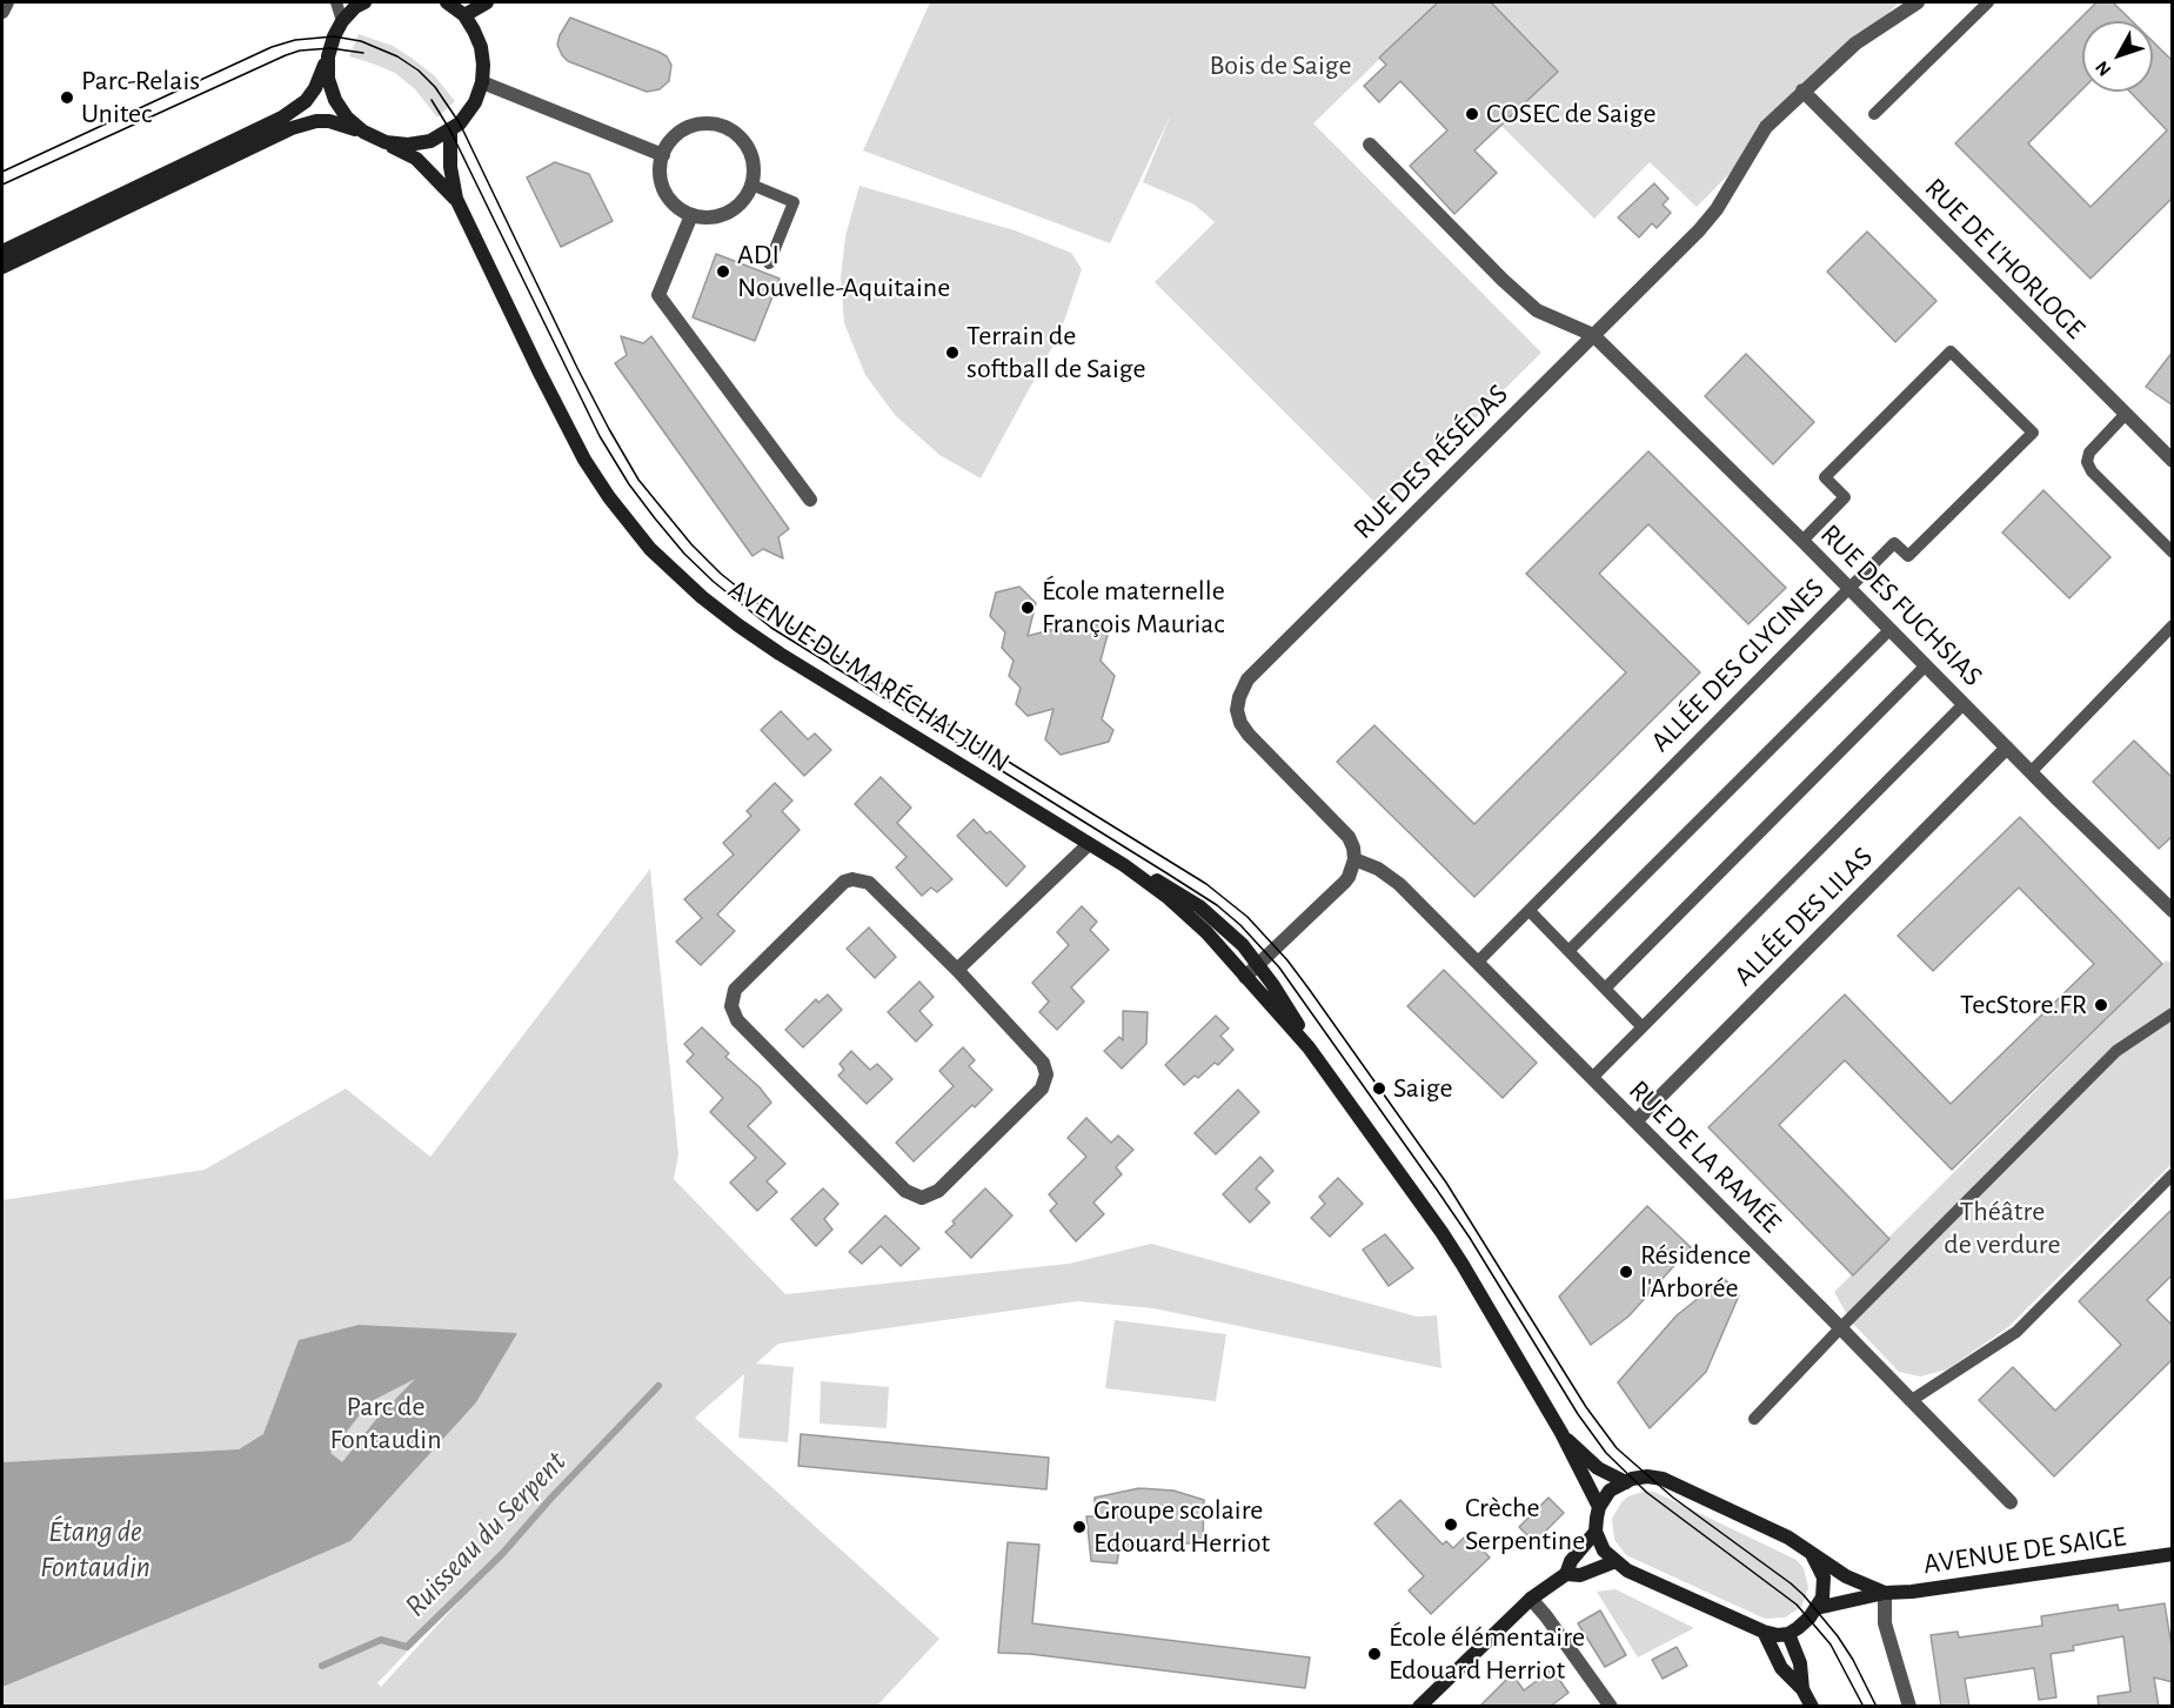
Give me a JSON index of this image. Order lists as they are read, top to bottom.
{
  "streets": {
    "main road": ["AVENUE DU MARÉCHAL JUIN", "AVENUE DE SAIGE"],
    "street": [
      "RUE DE L'HORLOGE",
      "RUE DES RÉSÉDAS",
      "RUE DES FUCHSIAS",
      "ALLÉE DES LILAS",
      "RUE DE LA RAMÉE"
    ],
    "lane": ["ALLÉE DES GLYCINES"]
  },
  "crossings": [
    ["RUE DE L'HORLOGE", "RUE DES RÉSÉDAS"],
    ["RUE DES RÉSÉDAS", "RUE DES FUCHSIAS"],
    ["RUE DES RÉSÉDAS", "RUE DE LA RAMÉE"],
    ["RUE DES FUCHSIAS", "ALLÉE DES GLYCINES"],
    ["RUE DES FUCHSIAS", "ALLÉE DES LILAS"],
    ["ALLÉE DES GLYCINES", "RUE DE LA RAMÉE"],
    ["AVENUE DU MARÉCHAL JUIN", "AVENUE DE SAIGE"],
    ["ALLÉE DES LILAS", "RUE DE LA RAMÉE"]
  ],
  "water": ["Étang de Fontaudin", "Ruisseau du Serpent"],
  "parks": ["Bois de Saige", "Théâtre de verdure", "Parc de Fontaudin"],
  "places": [
    "Parc-Relais Unitec",
    "COSEC de Saige",
    "ADI Nouvelle-Aquitaine",
    "Terrain de softball de Saige",
    "École maternelle François Mauriac",
    "TecStore.FR",
    "Saige",
    "Résidence l'Arborée",
    "Crèche Serpentine",
    "Groupe scolaire Edouard Herriot",
    "École élémentaire Edouard Herriot"
  ],
  "north": "bottom left"
}
